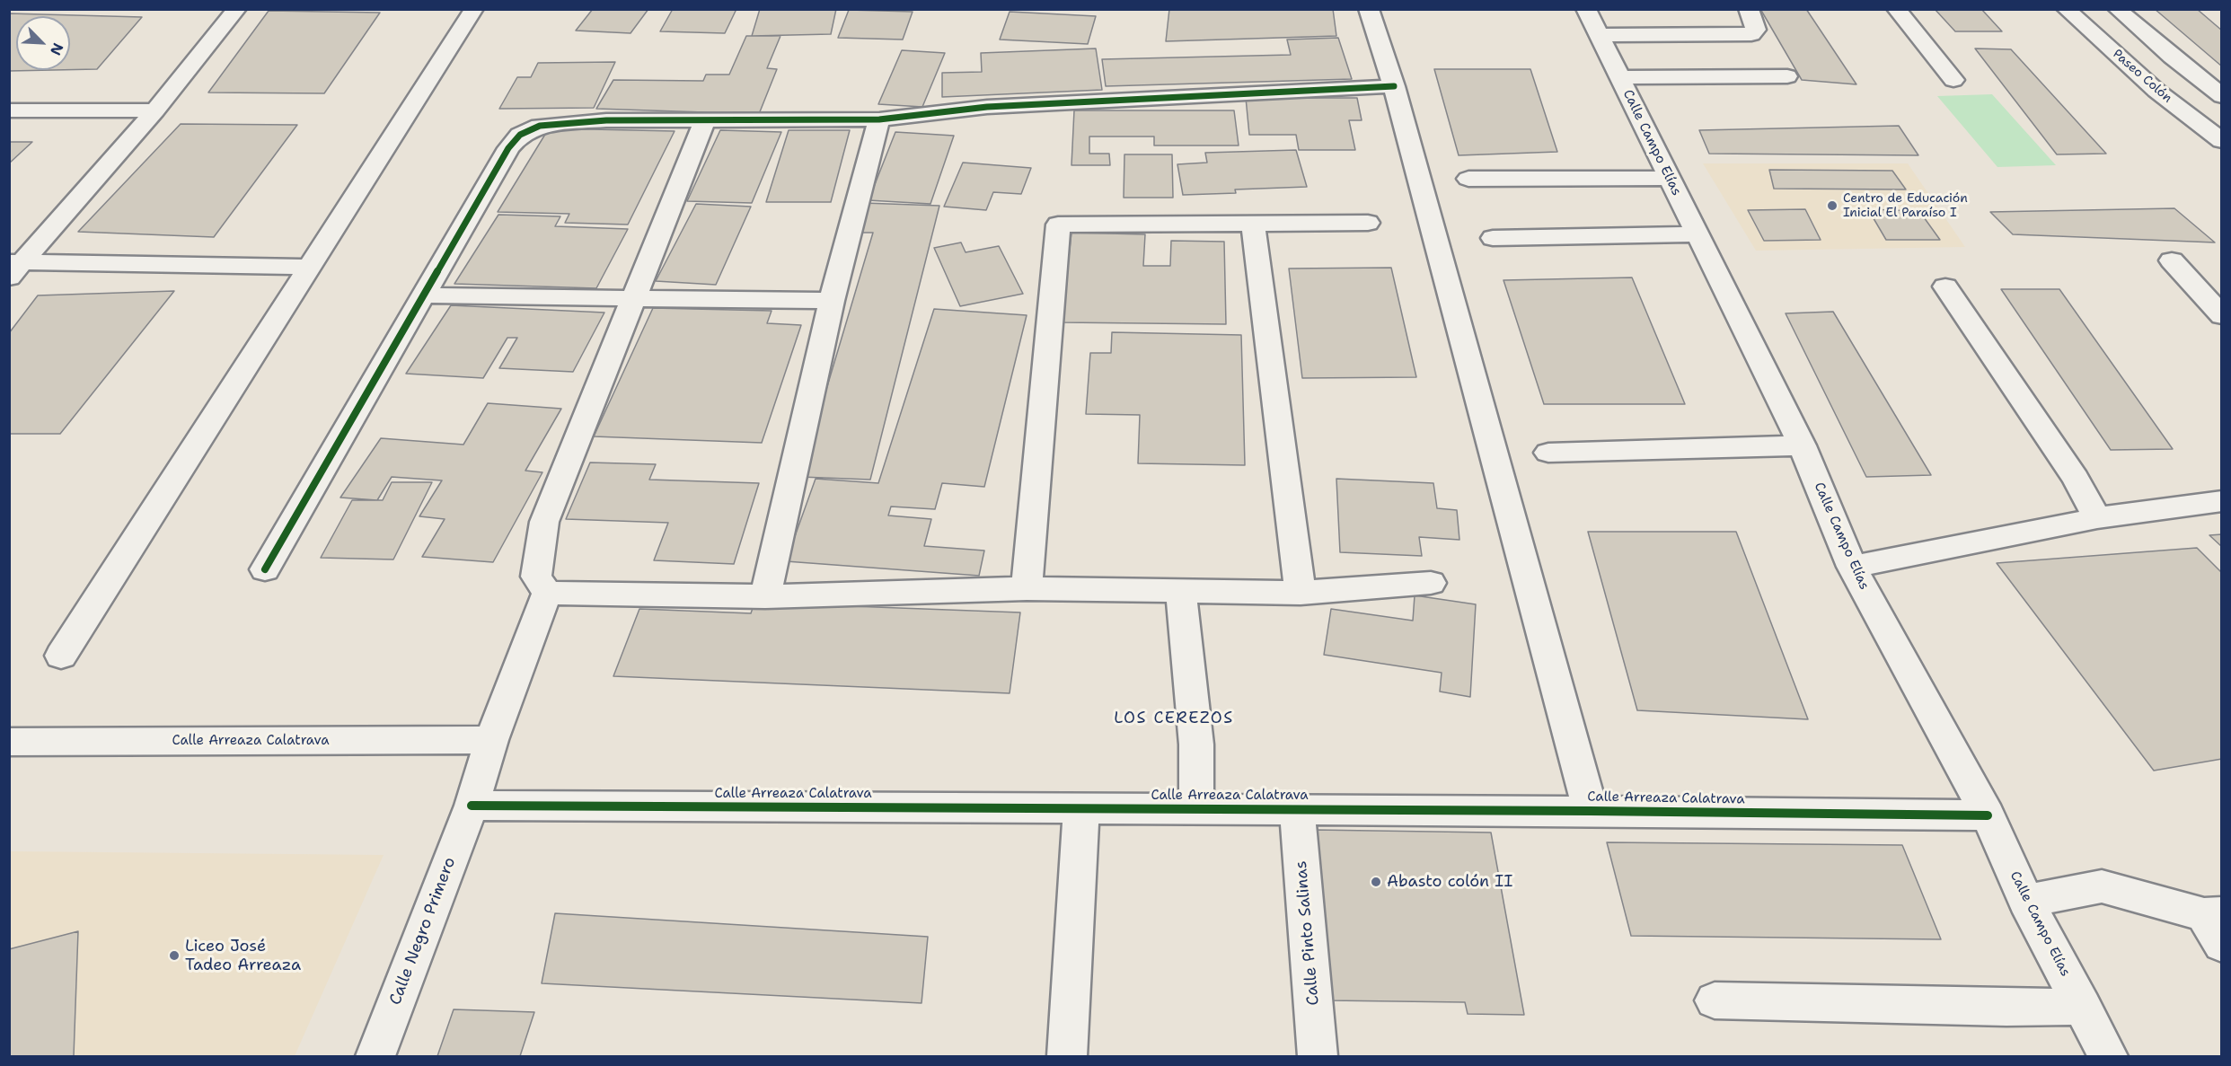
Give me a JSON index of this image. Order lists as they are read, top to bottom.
{
  "streets": {
    "street": [
      "Paseo Colón",
      "Calle Campo Elías",
      "Calle Arreaza Calatrava",
      "Calle Negro Primero",
      "Calle Pinto Salinas"
    ]
  },
  "crossings": [
    ["Calle Campo Elías", "Calle Arreaza Calatrava"],
    ["Calle Arreaza Calatrava", "Calle Negro Primero"],
    ["Calle Arreaza Calatrava", "Calle Pinto Salinas"]
  ],
  "districts": ["LOS CEREZOS"],
  "places": ["Centro de Educación Inicial El Paraíso I", "Abasto colón II", "Liceo José Tadeo Arreaza"],
  "north": "bottom right"
}
